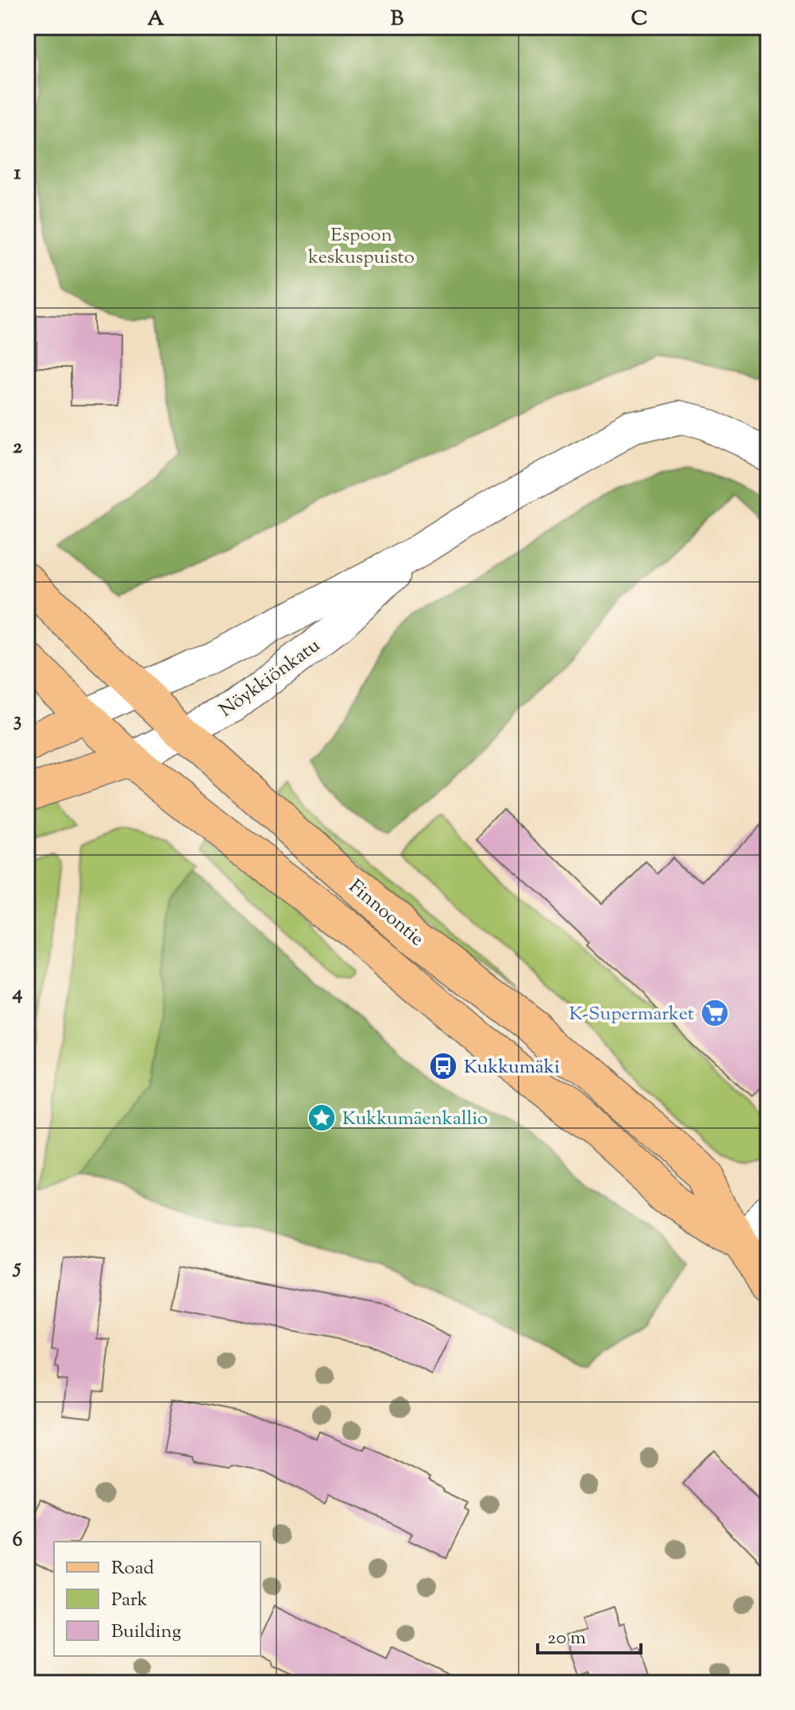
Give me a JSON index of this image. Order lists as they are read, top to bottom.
{
  "streets": {
    "main road": ["Nöykkiönkatu", "Finnoontie"]
  },
  "crossings": [
    ["Nöykkiönkatu", "Finnoontie"]
  ],
  "parks": ["Espoon keskuspuisto"],
  "places": {
    "supermarket": ["K-Supermarket"],
    "bus stop": ["Kukkumäki"],
    "place": ["Kukkumäenkallio"]
  },
  "legend": ["Road", "Park", "Building"],
  "scale_bar": "20 m",
  "grid": {
    "columns": ["A", "B", "C"],
    "rows": [
      "1",
      "2",
      "3",
      "4",
      "5",
      "6"
    ]
  }
}
